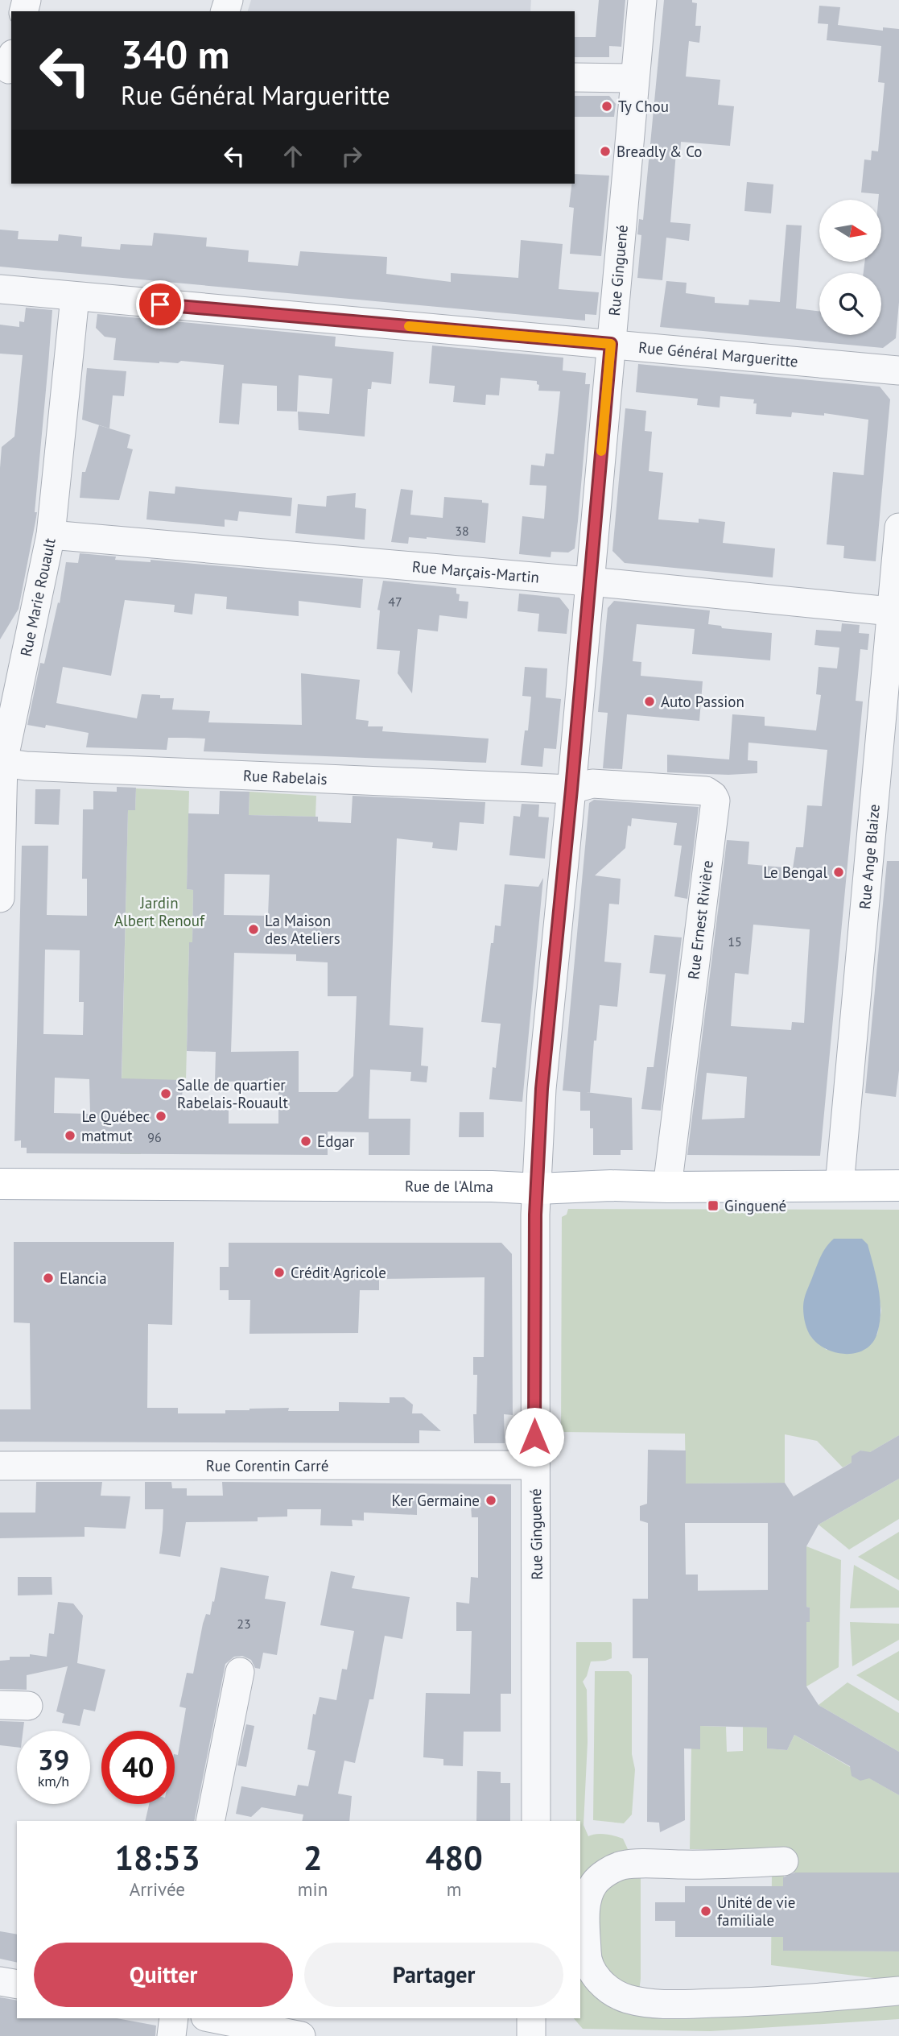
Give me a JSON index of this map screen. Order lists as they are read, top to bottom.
{
  "streets": {
    "main road": ["Rue de l'Alma"],
    "street": [
      "Rue Ginguené",
      "Rue Général Margueritte",
      "Rue Marçais-Martin",
      "Rue Marie Rouault",
      "Rue Rabelais",
      "Rue Ange Blaize",
      "Rue Ernest Rivière",
      "Rue Corentin Carré"
    ]
  },
  "crossings": [
    ["Rue Ginguené", "Rue Général Margueritte"],
    ["Rue Ginguené", "Rue Marçais-Martin"],
    ["Rue Ginguené", "Rue Rabelais"],
    ["Rue Ginguené", "Rue Ernest Rivière"],
    ["Rue Ginguené", "Rue de l'Alma"],
    ["Rue Ginguené", "Rue Corentin Carré"],
    ["Rue Général Margueritte", "Rue Marie Rouault"],
    ["Rue Marçais-Martin", "Rue Marie Rouault"],
    ["Rue Marçais-Martin", "Rue Ange Blaize"],
    ["Rue Marie Rouault", "Rue Rabelais"],
    ["Rue Rabelais", "Rue Ernest Rivière"],
    ["Rue Ange Blaize", "Rue de l'Alma"],
    ["Rue Ernest Rivière", "Rue de l'Alma"]
  ],
  "parks": ["Jardin Albert Renouf"],
  "places": {
    "other": [
      "Ty Chou",
      "Breadly & Co",
      "Auto Passion",
      "Le Bengal",
      "La Maison des Ateliers",
      "Salle de quartier Rabelais-Rouault",
      "Le Québec",
      "matmut",
      "Edgar",
      "Crédit Agricole",
      "Elancia",
      "Ker Germaine",
      "Unité de vie familiale"
    ],
    "transit": ["Ginguené"]
  },
  "house_numbers": [
    "38",
    "47",
    "15",
    "96",
    "23"
  ],
  "north": "right",
  "page": {
    "turn": ["340 m", "Rue Général Margueritte"],
    "speed": "39 km/h",
    "limit": "40",
    "eta": [
      "18:53",
      "Arrivée",
      "2",
      "min",
      "480",
      "m"
    ],
    "buttons": ["Quitter", "Partager"]
  }
}
